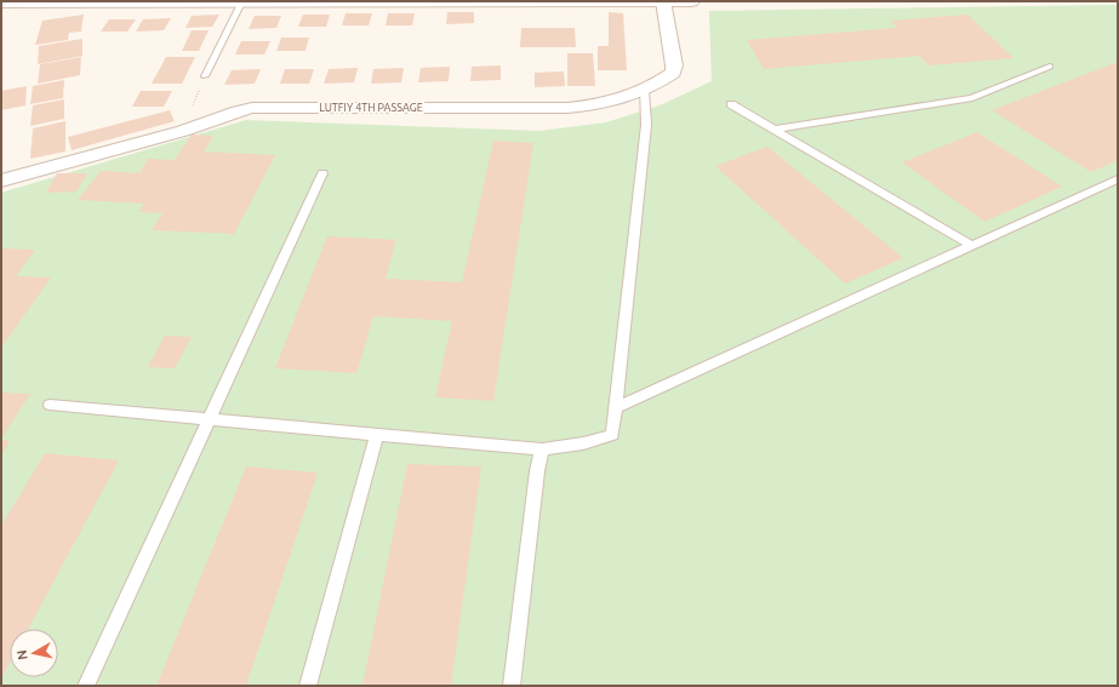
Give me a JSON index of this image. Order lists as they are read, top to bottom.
{
  "streets": {
    "street": ["LUTFIY 4TH PASSAGE"]
  },
  "north": "left"
}
